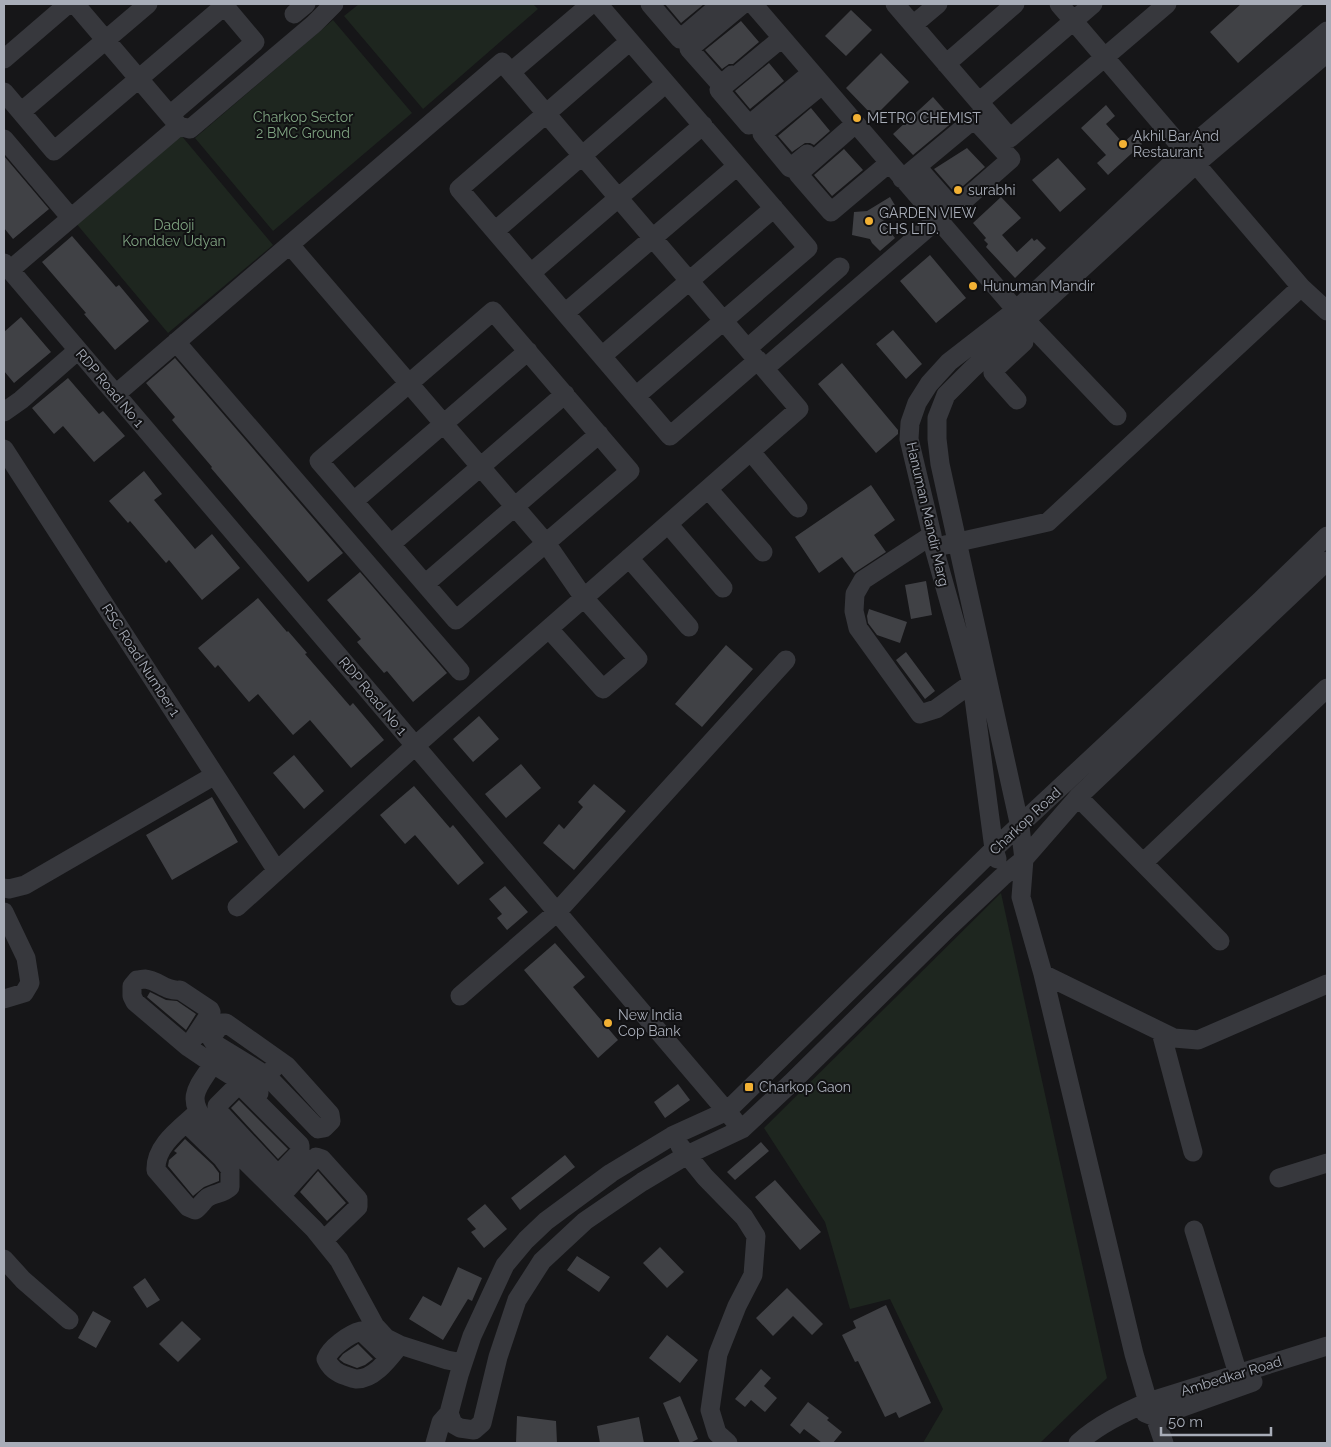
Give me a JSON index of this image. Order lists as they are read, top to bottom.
{
  "streets": {
    "street": [
      "RDP Road No 1",
      "Hanuman Mandir Marg",
      "RSC Road Number 1",
      "Charkop Road",
      "Ambedkar Road"
    ]
  },
  "crossings": [
    ["RDP Road No 1", "Charkop Road"],
    ["Hanuman Mandir Marg", "Charkop Road"]
  ],
  "parks": ["Charkop Sector 2 BMC Ground", "Dadoji Konddev Udyan"],
  "places": {
    "other": [
      "METRO CHEMIST",
      "Akhil Bar And Restaurant",
      "surabhi",
      "GARDEN VIEW CHS LTD.",
      "Hunuman Mandir",
      "New India Cop Bank"
    ],
    "transit": ["Charkop Gaon"]
  },
  "scale_bar": "50 m"
}
